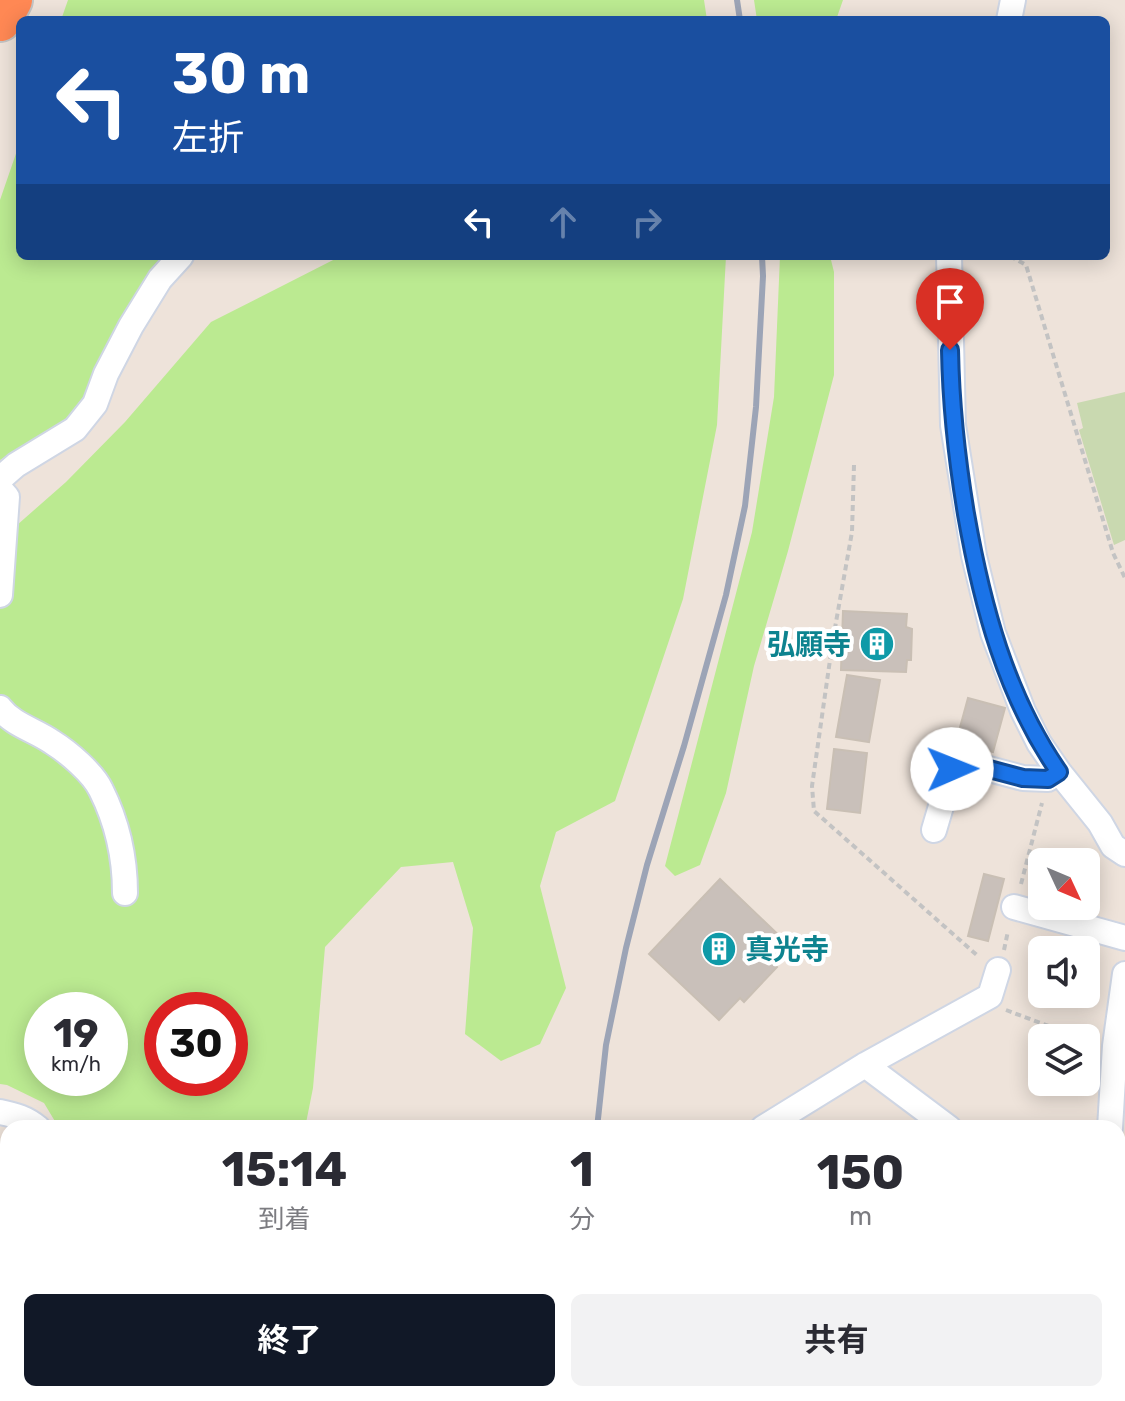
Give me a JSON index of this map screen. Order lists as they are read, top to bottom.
{
  "places": {
    "building": ["弘願寺", "真光寺"]
  },
  "north": "bottom right",
  "page": {
    "turn": ["30 m", "左折"],
    "speed": "19 km/h",
    "limit": "30",
    "eta": [
      "15:14",
      "到着",
      "1",
      "分",
      "150",
      "m"
    ],
    "buttons": ["終了", "共有"]
  }
}
